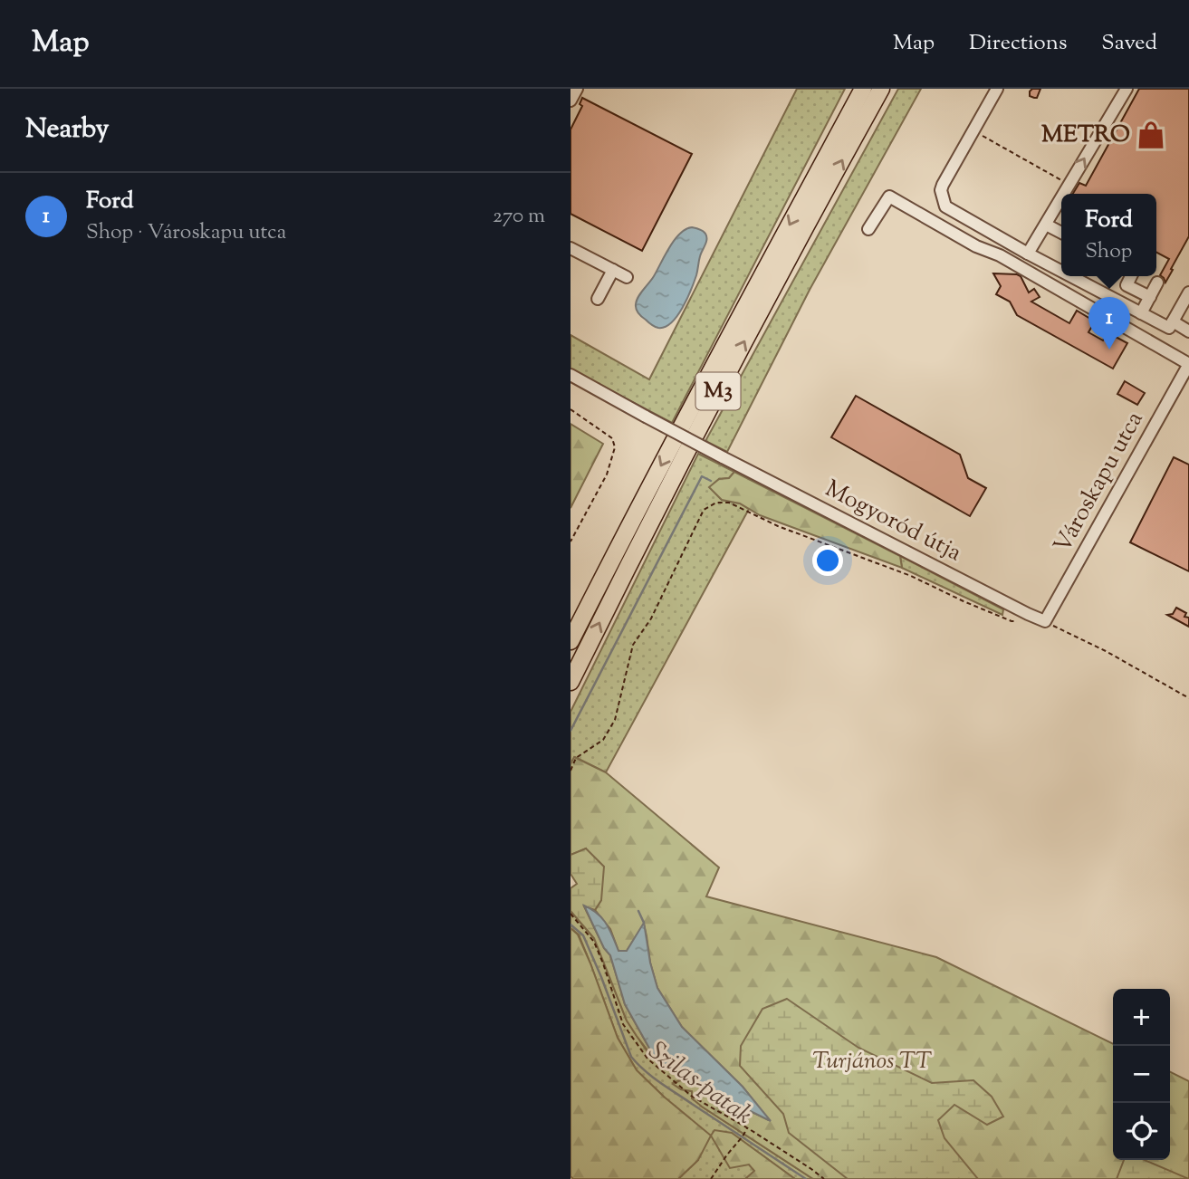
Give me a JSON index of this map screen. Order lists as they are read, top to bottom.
{
  "streets": {
    "highway": ["M3"],
    "street": ["Városkapu utca", "Mogyoród útja"]
  },
  "crossings": [
    ["Városkapu utca", "Mogyoród útja"]
  ],
  "water": ["Szilas-patak"],
  "parks": ["Turjános TT"],
  "places": {
    "shop": ["METRO"]
  },
  "page": {
    "header": "Map",
    "nav": ["Map", "Directions", "Saved"],
    "heading": "Nearby",
    "list": [
      {
        "mark": "1",
        "name": "Ford",
        "note": "Shop · Városkapu utca",
        "value": "270 m"
      }
    ],
    "popup": ["Ford", "Shop"],
    "pins": "1",
    "map_buttons": ["+", "−"]
  }
}
